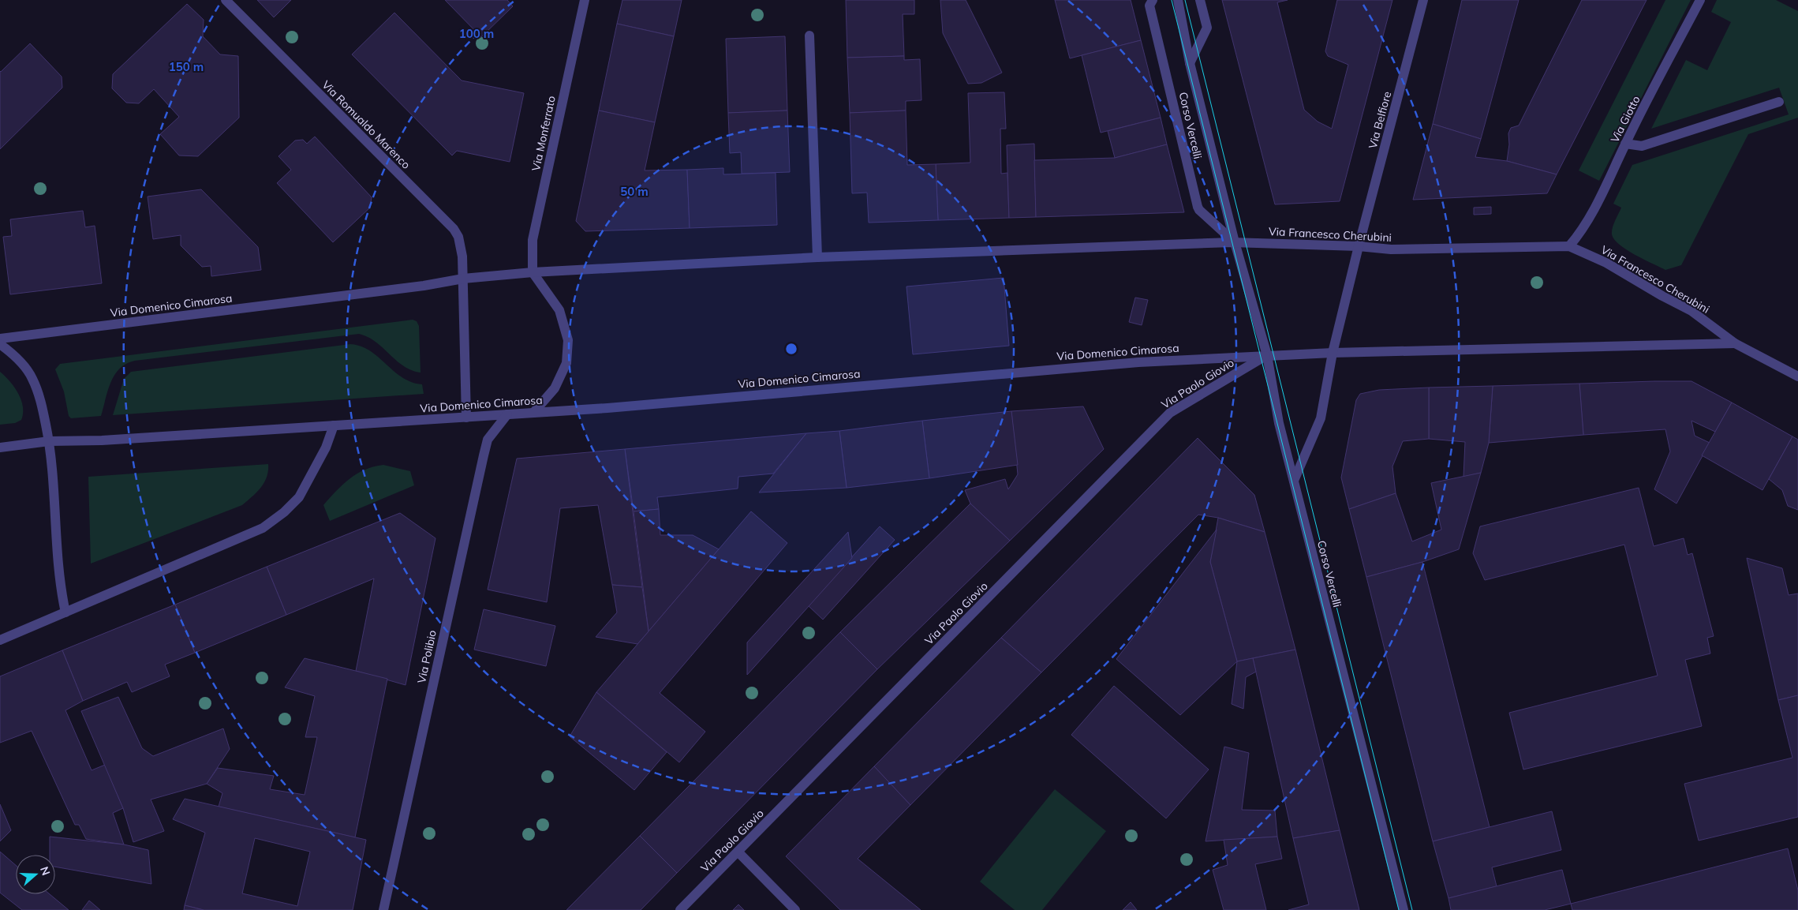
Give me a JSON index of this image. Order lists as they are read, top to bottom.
{
  "streets": {
    "street": [
      "Via Giotto",
      "Via Belfiore",
      "Via Romualdo Marenco",
      "Corso Vercelli",
      "Via Monferrato",
      "Via Francesco Cherubini",
      "Via Domenico Cimarosa",
      "Via Paolo Giovio",
      "Via Polibio"
    ]
  },
  "crossings": [
    ["Via Giotto", "Via Francesco Cherubini"],
    ["Via Belfiore", "Corso Vercelli"],
    ["Via Belfiore", "Via Francesco Cherubini"],
    ["Via Romualdo Marenco", "Via Domenico Cimarosa"],
    ["Corso Vercelli", "Via Francesco Cherubini"],
    ["Corso Vercelli", "Via Domenico Cimarosa"],
    ["Corso Vercelli", "Via Paolo Giovio"],
    ["Via Monferrato", "Via Domenico Cimarosa"],
    ["Via Francesco Cherubini", "Via Domenico Cimarosa"],
    ["Via Domenico Cimarosa", "Via Paolo Giovio"],
    ["Via Domenico Cimarosa", "Via Polibio"]
  ],
  "north": "right",
  "rings": ["100 m", "150 m", "50 m"]
}
